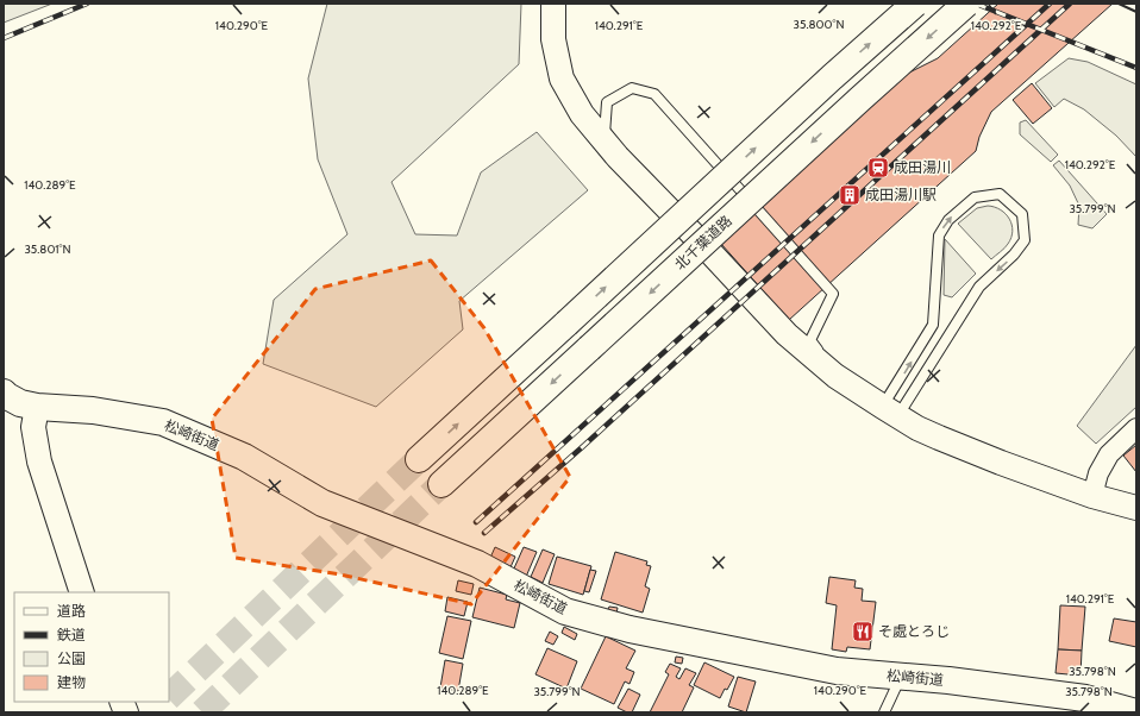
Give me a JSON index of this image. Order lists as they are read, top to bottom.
{
  "streets": {
    "main road": ["北千葉道路", "松崎街道"]
  },
  "places": {
    "station": ["成田湯川"],
    "building": ["成田湯川駅"],
    "restaurant": ["そ處とろじ"]
  },
  "legend": [
    "道路",
    "鉄道",
    "公園",
    "建物"
  ],
  "coordinates": [
    "35.800°N",
    "140.292°E",
    "140.290°E",
    "140.291°E",
    "140.289°E",
    "35.799°N",
    "35.801°N",
    "35.798°N"
  ]
}
